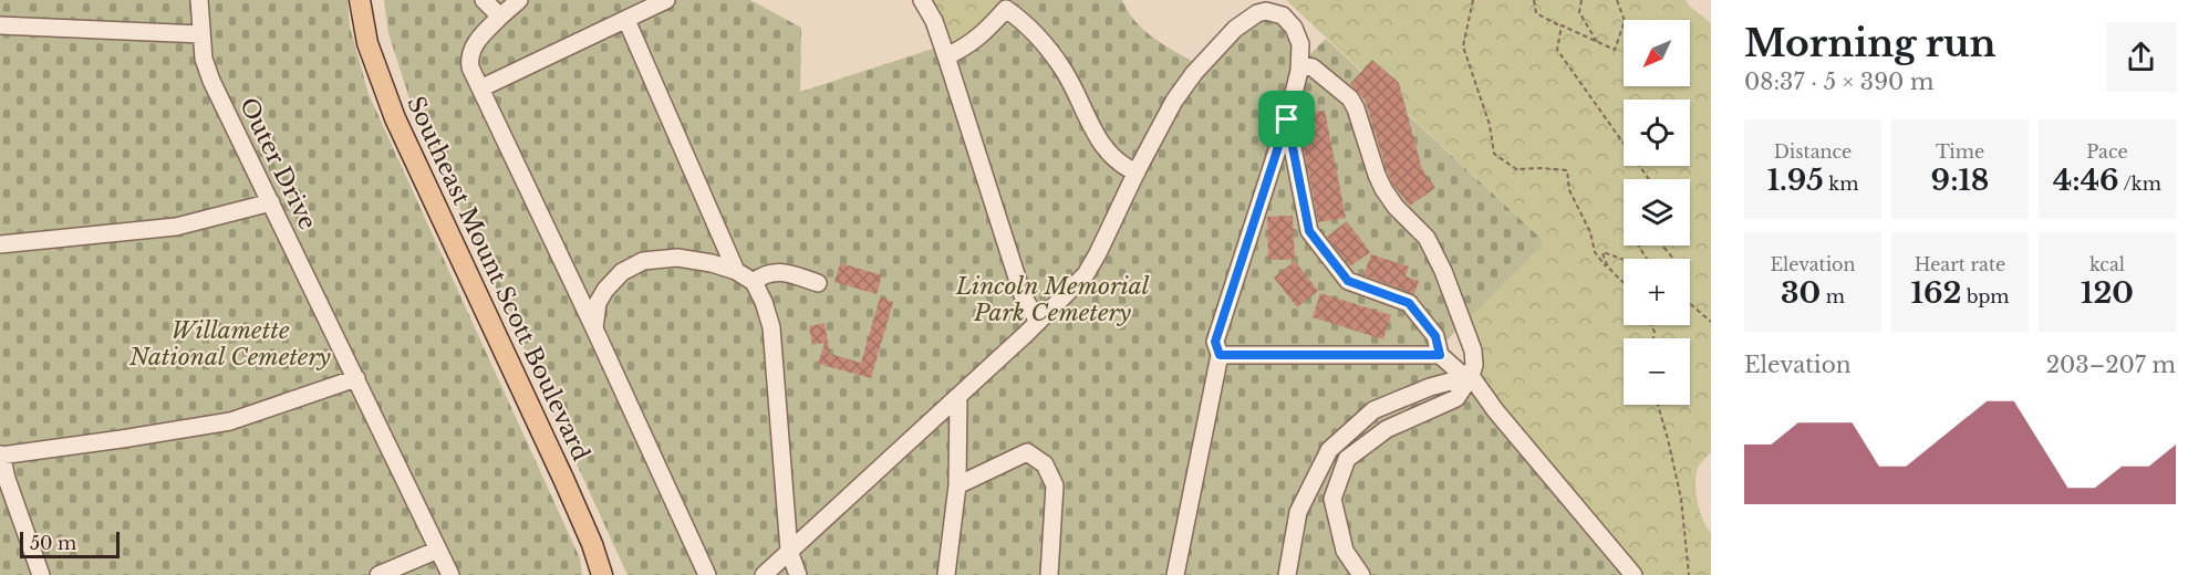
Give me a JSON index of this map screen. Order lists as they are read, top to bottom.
{
  "streets": {
    "main road": ["Southeast Mount Scott Boulevard"],
    "street": ["Outer Drive"]
  },
  "parks": ["Lincoln Memorial Park Cemetery", "Willamette National Cemetery"],
  "scale_bar": "50 m",
  "north": "bottom left",
  "page": {
    "heading": ["Morning run", "08:37 · 5 × 390 m"],
    "map_buttons": ["+", "−"],
    "stats": [
      ["Distance", "1.95 km"],
      ["Time", "9:18"],
      ["Pace", "4:46 /km"],
      ["Elevation", "30 m"],
      ["Heart rate", "162 bpm"],
      ["kcal", "120"]
    ],
    "chart": ["Elevation", "203–207 m"],
    "scale": "50 m"
  }
}
